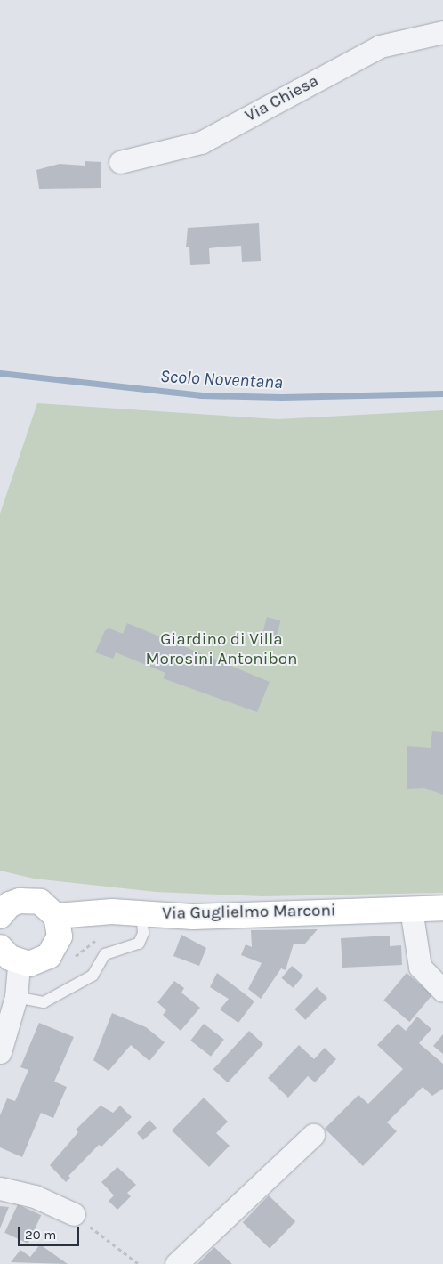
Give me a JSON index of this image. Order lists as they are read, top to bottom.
{
  "streets": {
    "street": ["Via Chiesa", "Via Guglielmo Marconi"]
  },
  "water": ["Scolo Noventana"],
  "parks": ["Giardino di Villa Morosini Antonibon"],
  "scale_bar": "20 m"
}
